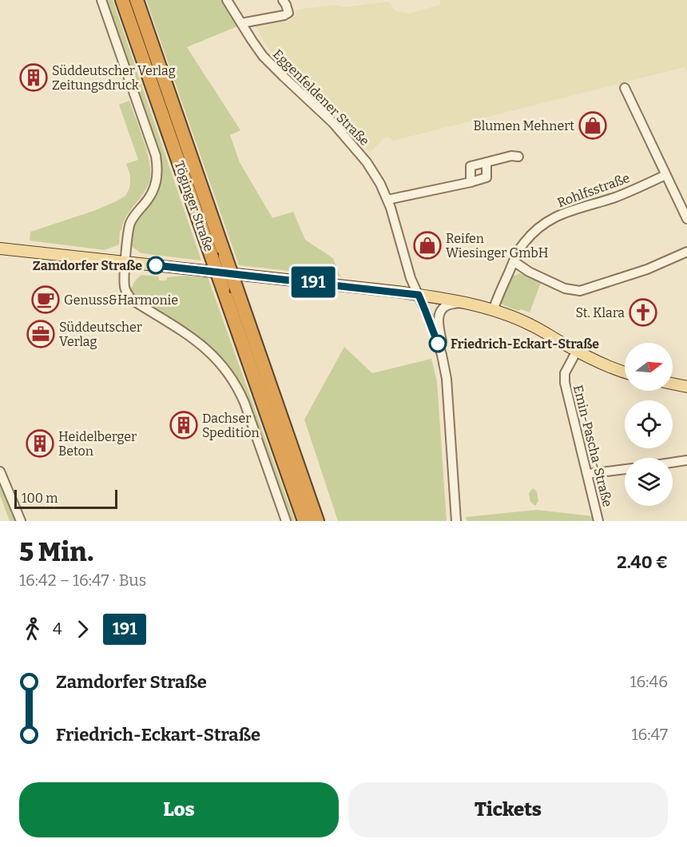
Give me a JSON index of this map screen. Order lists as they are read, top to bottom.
{
  "streets": {
    "highway": ["Töginger Straße"],
    "street": ["Eggenfeldener Straße", "Rohlfsstraße", "Emin-Pascha-Straße"]
  },
  "places": {
    "building": ["Süddeutscher Verlag Zeitungsdruck", "Dachser Spedition", "Heidelberger Beton"],
    "shop": ["Blumen Mehnert", "Reifen Wiesinger GmbH"],
    "other": ["Zamdorfer Straße", "Friedrich-Eckart-Straße"],
    "cafe": ["Genuss&Harmonie"],
    "church": ["St. Klara"],
    "office": ["Süddeutscher Verlag"]
  },
  "lines": ["bus line 191"],
  "scale_bar": "100 m",
  "north": "right",
  "page": {
    "on_map": "191",
    "scale": "100 m",
    "heading": ["5 Min.", "16:42 – 16:47 · Bus", "2.40 €"],
    "legs": ["4", "191"],
    "list": [
      {
        "name": "Zamdorfer Straße",
        "value": "16:46"
      },
      {
        "name": "Friedrich-Eckart-Straße",
        "value": "16:47"
      }
    ],
    "buttons": ["Los", "Tickets"]
  }
}
